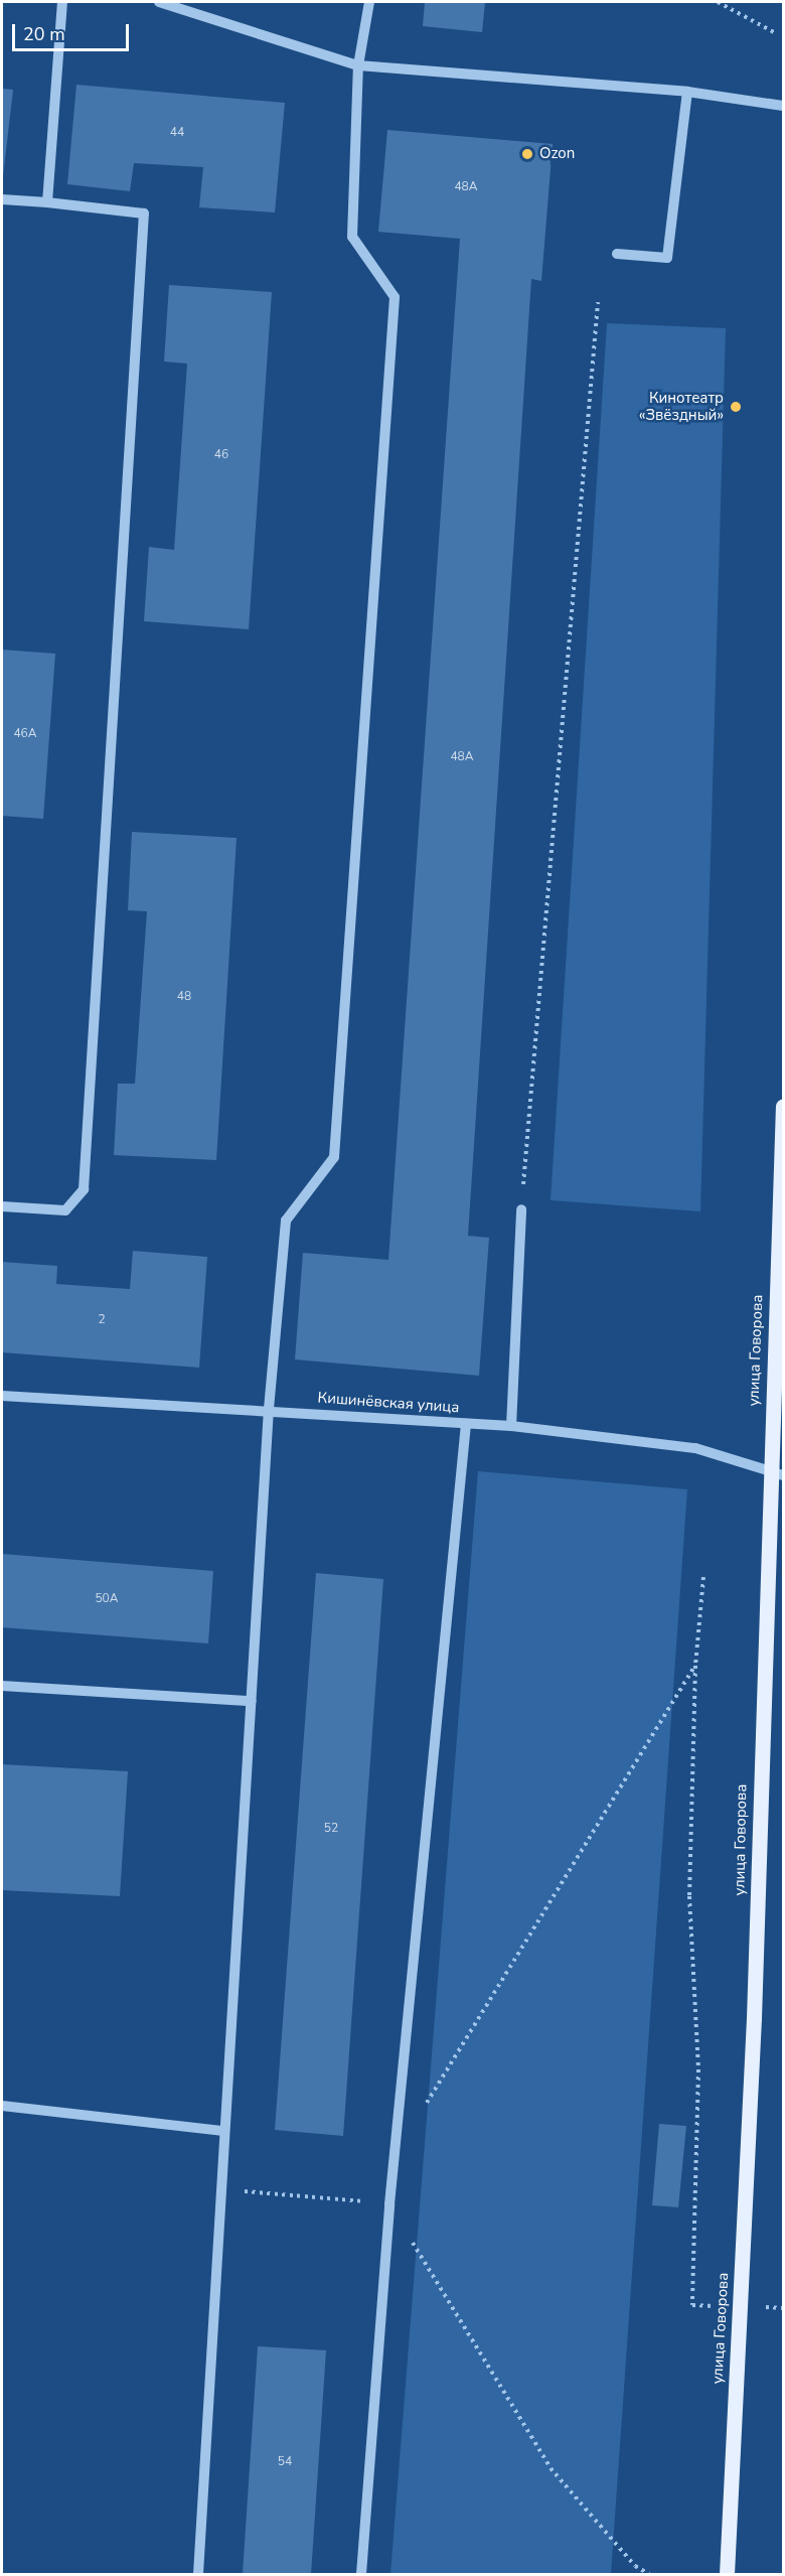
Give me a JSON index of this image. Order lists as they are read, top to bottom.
{
  "streets": {
    "main road": ["улица Говорова"],
    "street": ["Кишинёвская улица"]
  },
  "crossings": [
    ["улица Говорова", "Кишинёвская улица"]
  ],
  "places": ["Ozon", "Кинотеатр «Звёздный»"],
  "house_numbers": [
    "44",
    "48А",
    "46",
    "46А",
    "48А",
    "48",
    "2",
    "50А",
    "52",
    "54"
  ],
  "scale_bar": "20 m"
}
